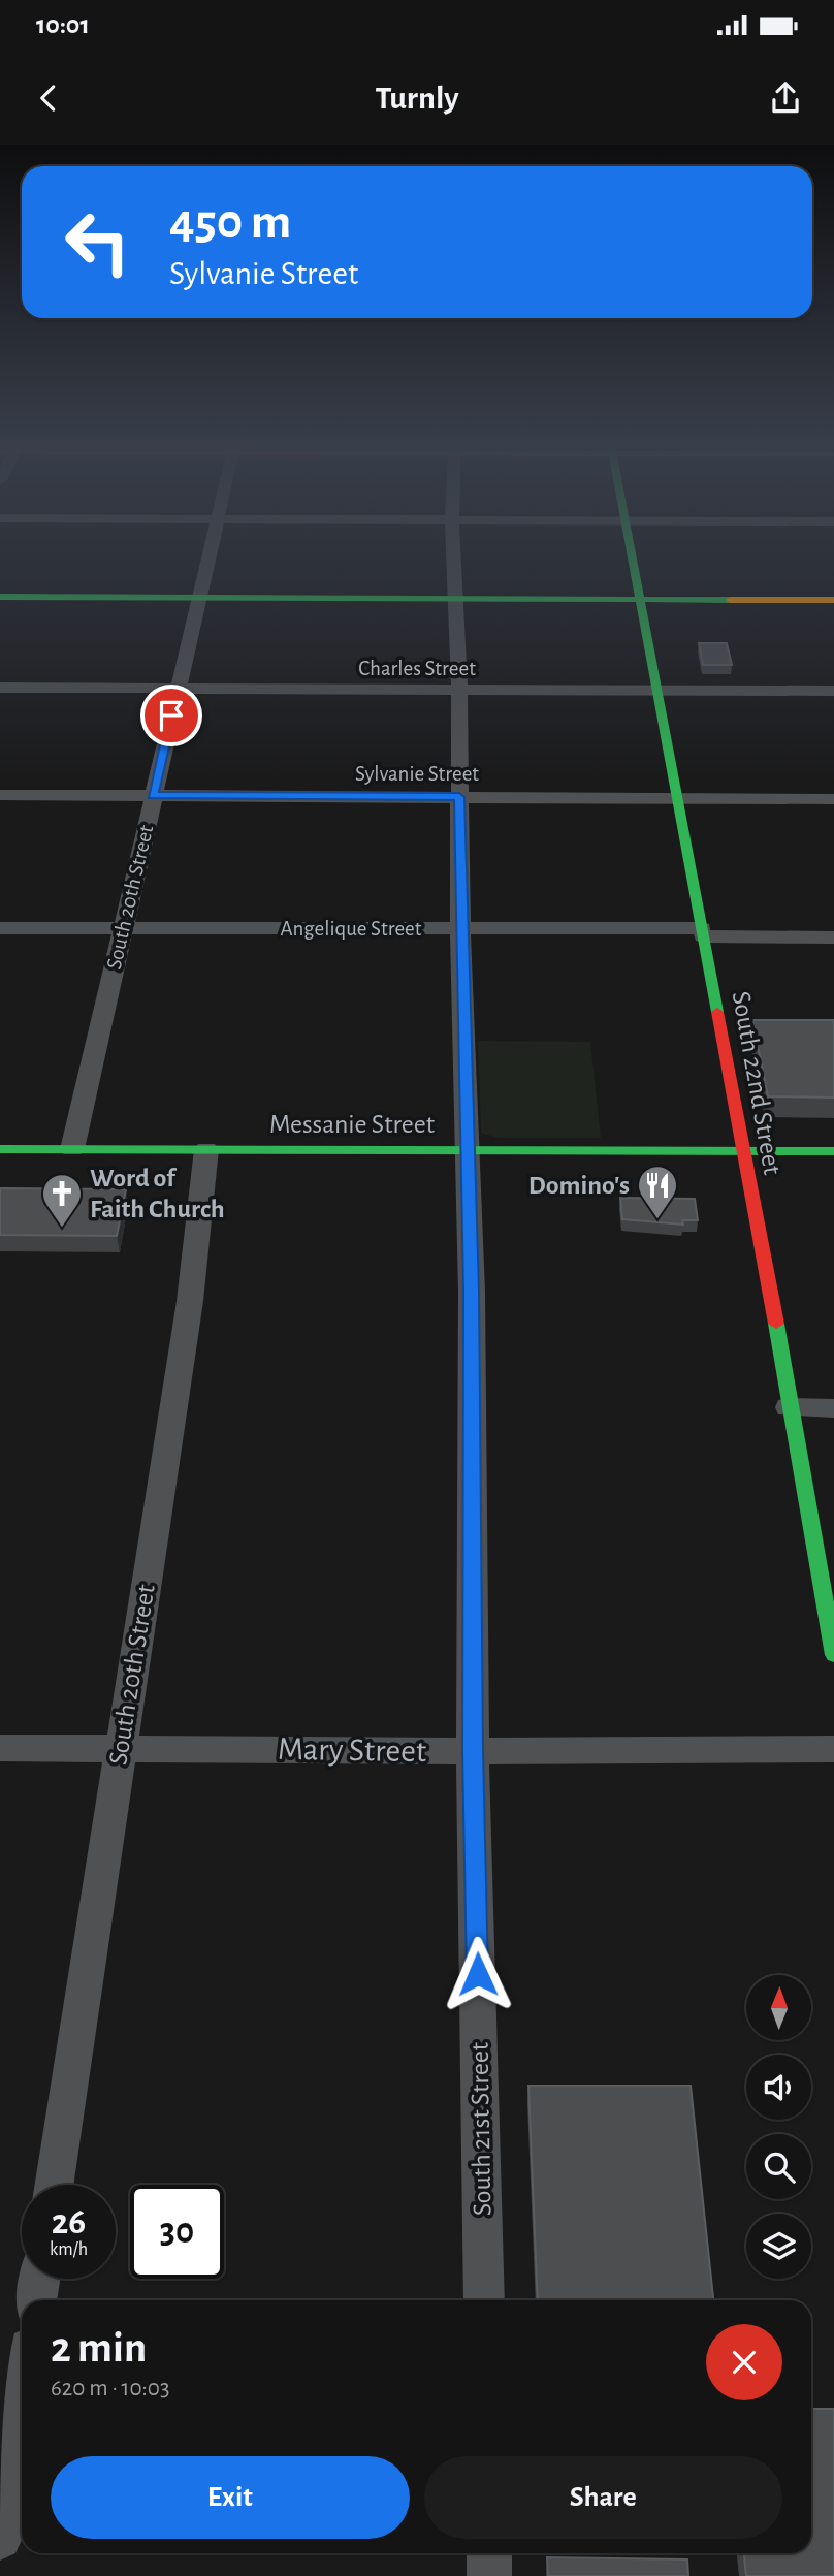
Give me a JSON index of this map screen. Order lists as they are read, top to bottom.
{
  "streets": {
    "street": [
      "Charles Street",
      "Sylvanie Street",
      "South 20th Street",
      "Angelique Street",
      "South 22nd Street",
      "Messanie Street",
      "Mary Street",
      "South 21st Street"
    ]
  },
  "crossings": [
    ["Charles Street", "South 20th Street"],
    ["Charles Street", "South 22nd Street"],
    ["Charles Street", "South 21st Street"],
    ["Sylvanie Street", "South 20th Street"],
    ["Sylvanie Street", "South 22nd Street"],
    ["Sylvanie Street", "South 21st Street"],
    ["South 20th Street", "Angelique Street"],
    ["South 20th Street", "Messanie Street"],
    ["South 20th Street", "Mary Street"],
    ["Angelique Street", "South 22nd Street"],
    ["Angelique Street", "South 21st Street"],
    ["South 22nd Street", "Messanie Street"],
    ["Messanie Street", "South 21st Street"],
    ["Mary Street", "South 21st Street"]
  ],
  "places": {
    "restaurant": ["Domino's"],
    "church": ["Word of Faith Church"]
  },
  "north": "top",
  "page": {
    "status": "10:01",
    "header": "Turnly",
    "turn": ["450 m", "Sylvanie Street"],
    "speed": "26 km/h",
    "limit": "30",
    "heading": ["2 min", "620 m · 10:03"],
    "buttons": ["Exit", "Share"]
  }
}
